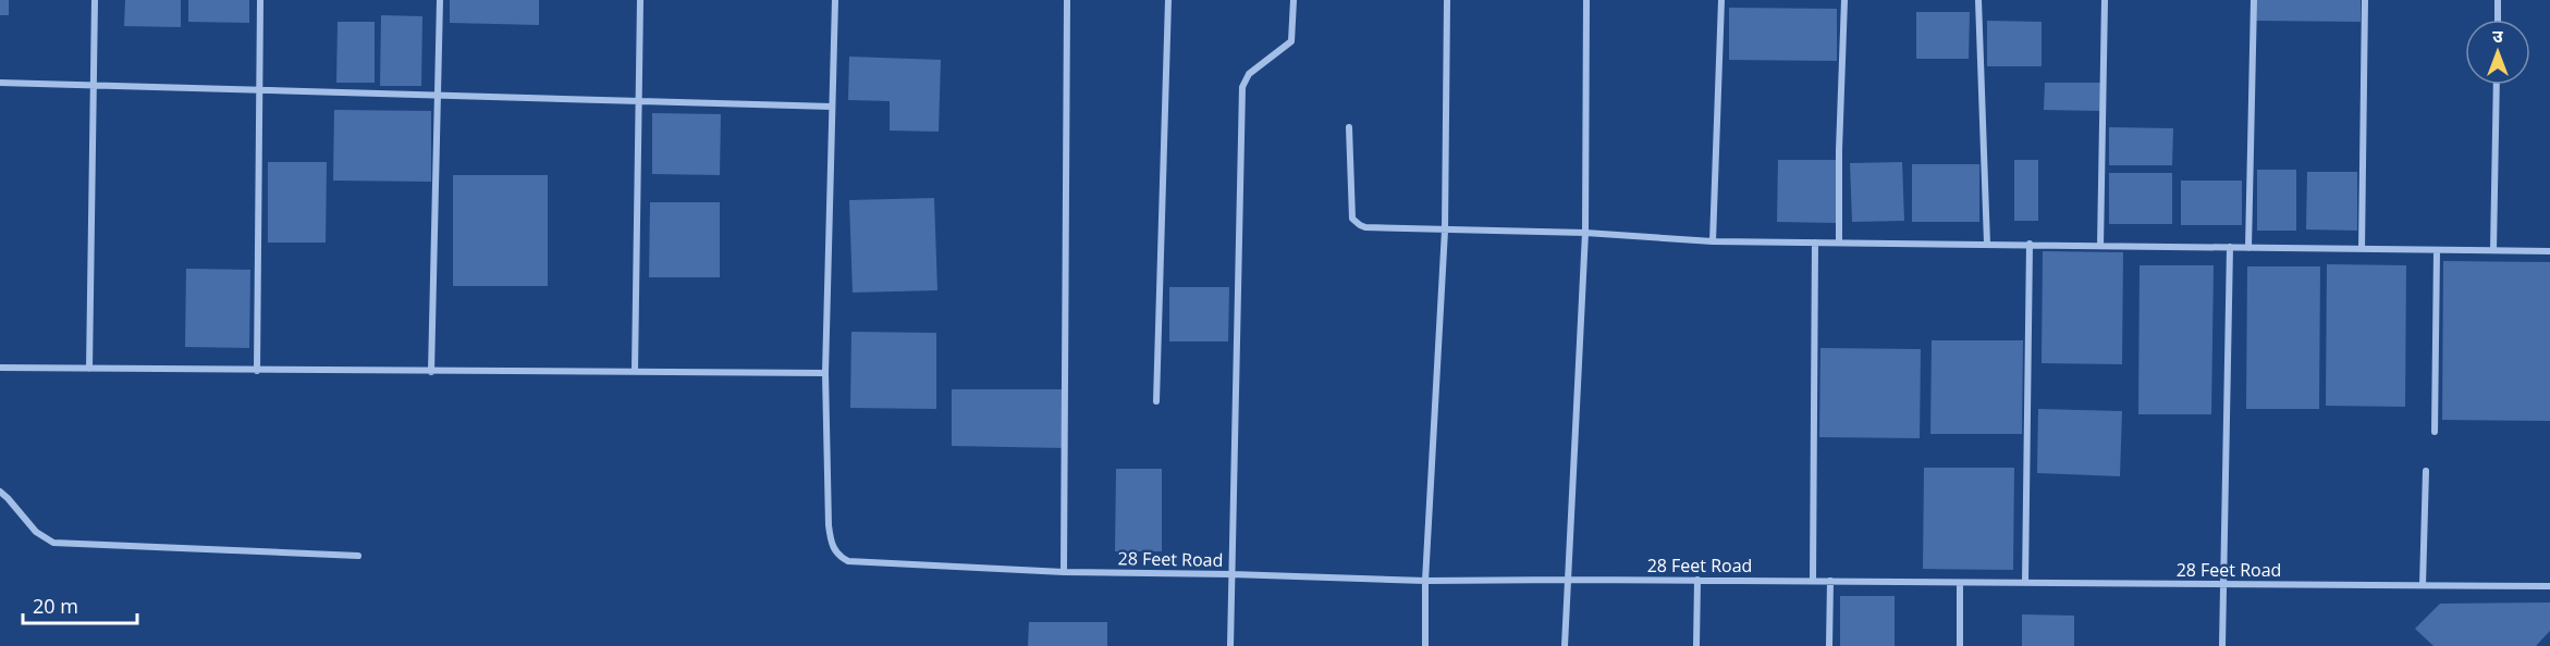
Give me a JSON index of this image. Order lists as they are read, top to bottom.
{
  "streets": {
    "street": ["28 Feet Road"]
  },
  "scale_bar": "20 m",
  "north": "top"
}
